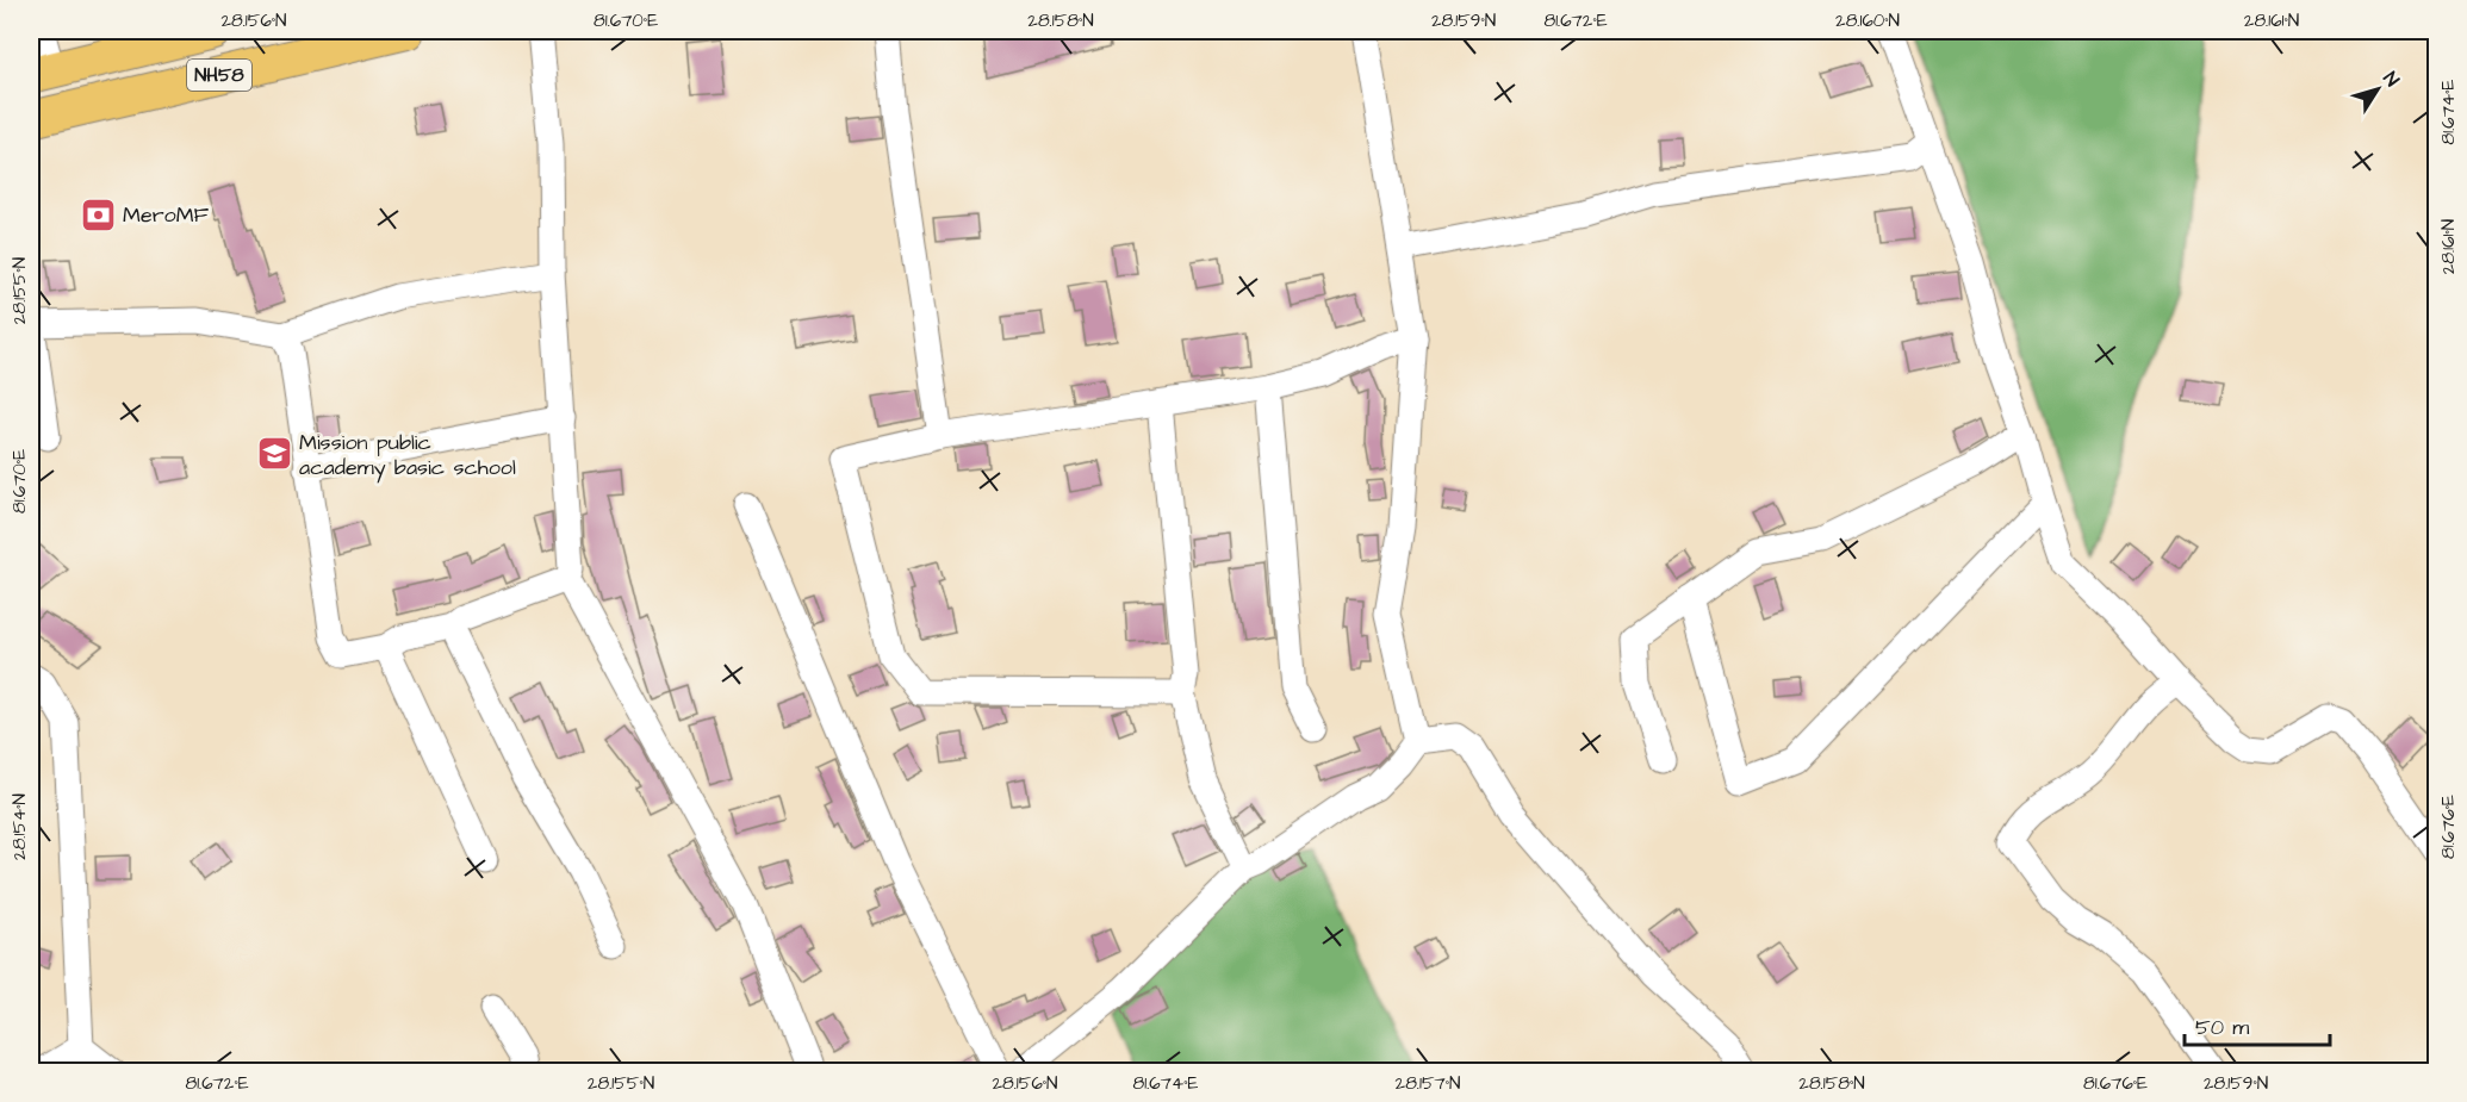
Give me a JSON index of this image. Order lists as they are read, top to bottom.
{
  "streets": {
    "highway": ["NH58"]
  },
  "places": {
    "bank": ["MeroMF"],
    "school or university": ["Mission public academy basic school"]
  },
  "scale_bar": "50 m",
  "north": "top right",
  "coordinates": [
    "28.156°N",
    "81.670°E",
    "28.158°N",
    "28.159°N",
    "81.672°E",
    "28.160°N",
    "28.161°N",
    "81.674°E",
    "28.155°N",
    "28.154°N",
    "81.676°E",
    "28.157°N"
  ]
}
